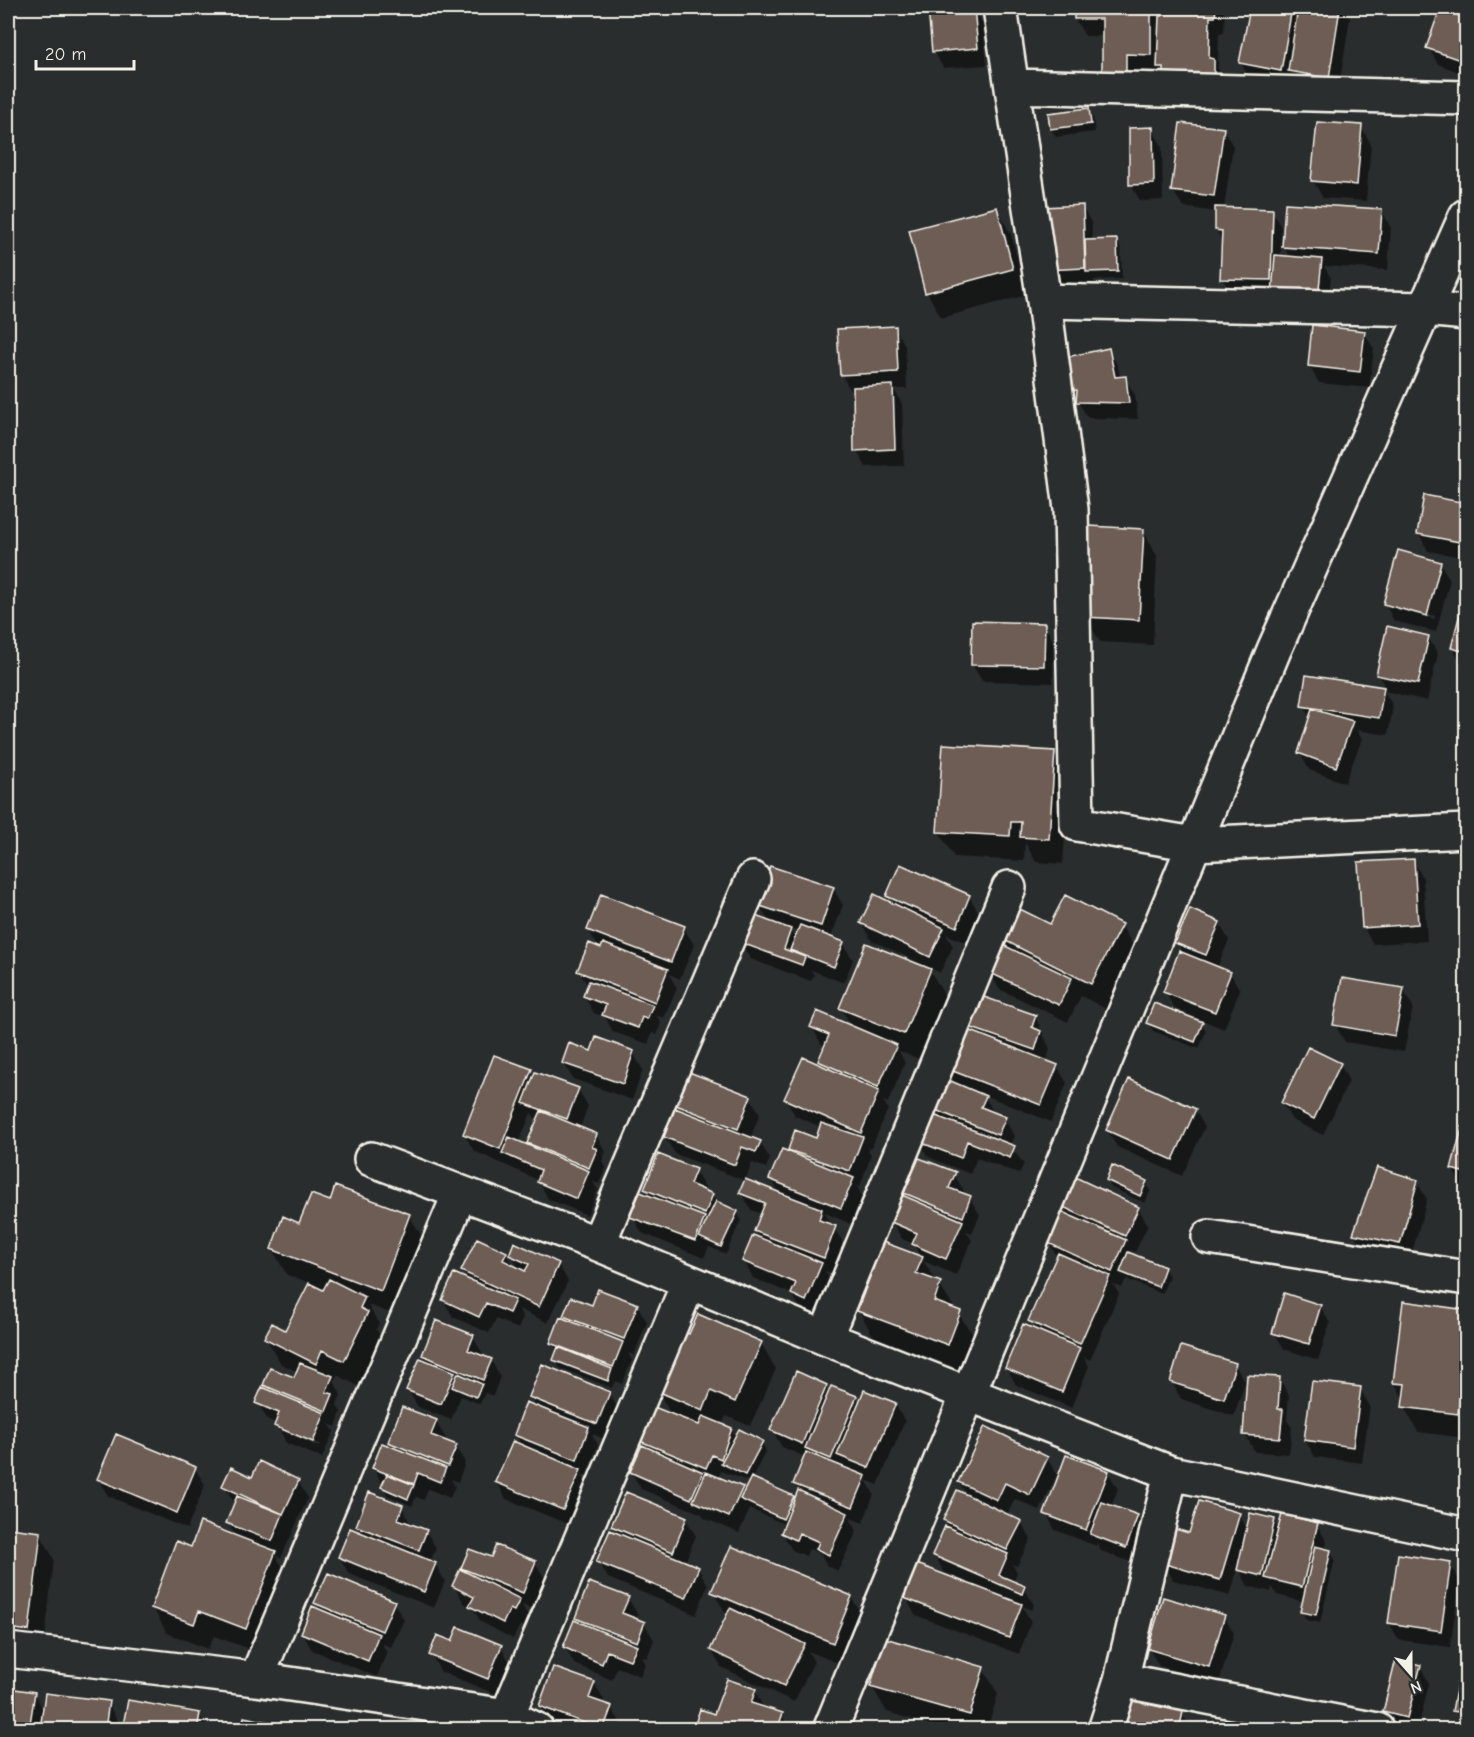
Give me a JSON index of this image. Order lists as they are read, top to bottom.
{
  "scale_bar": "20 m",
  "north": "bottom"
}
